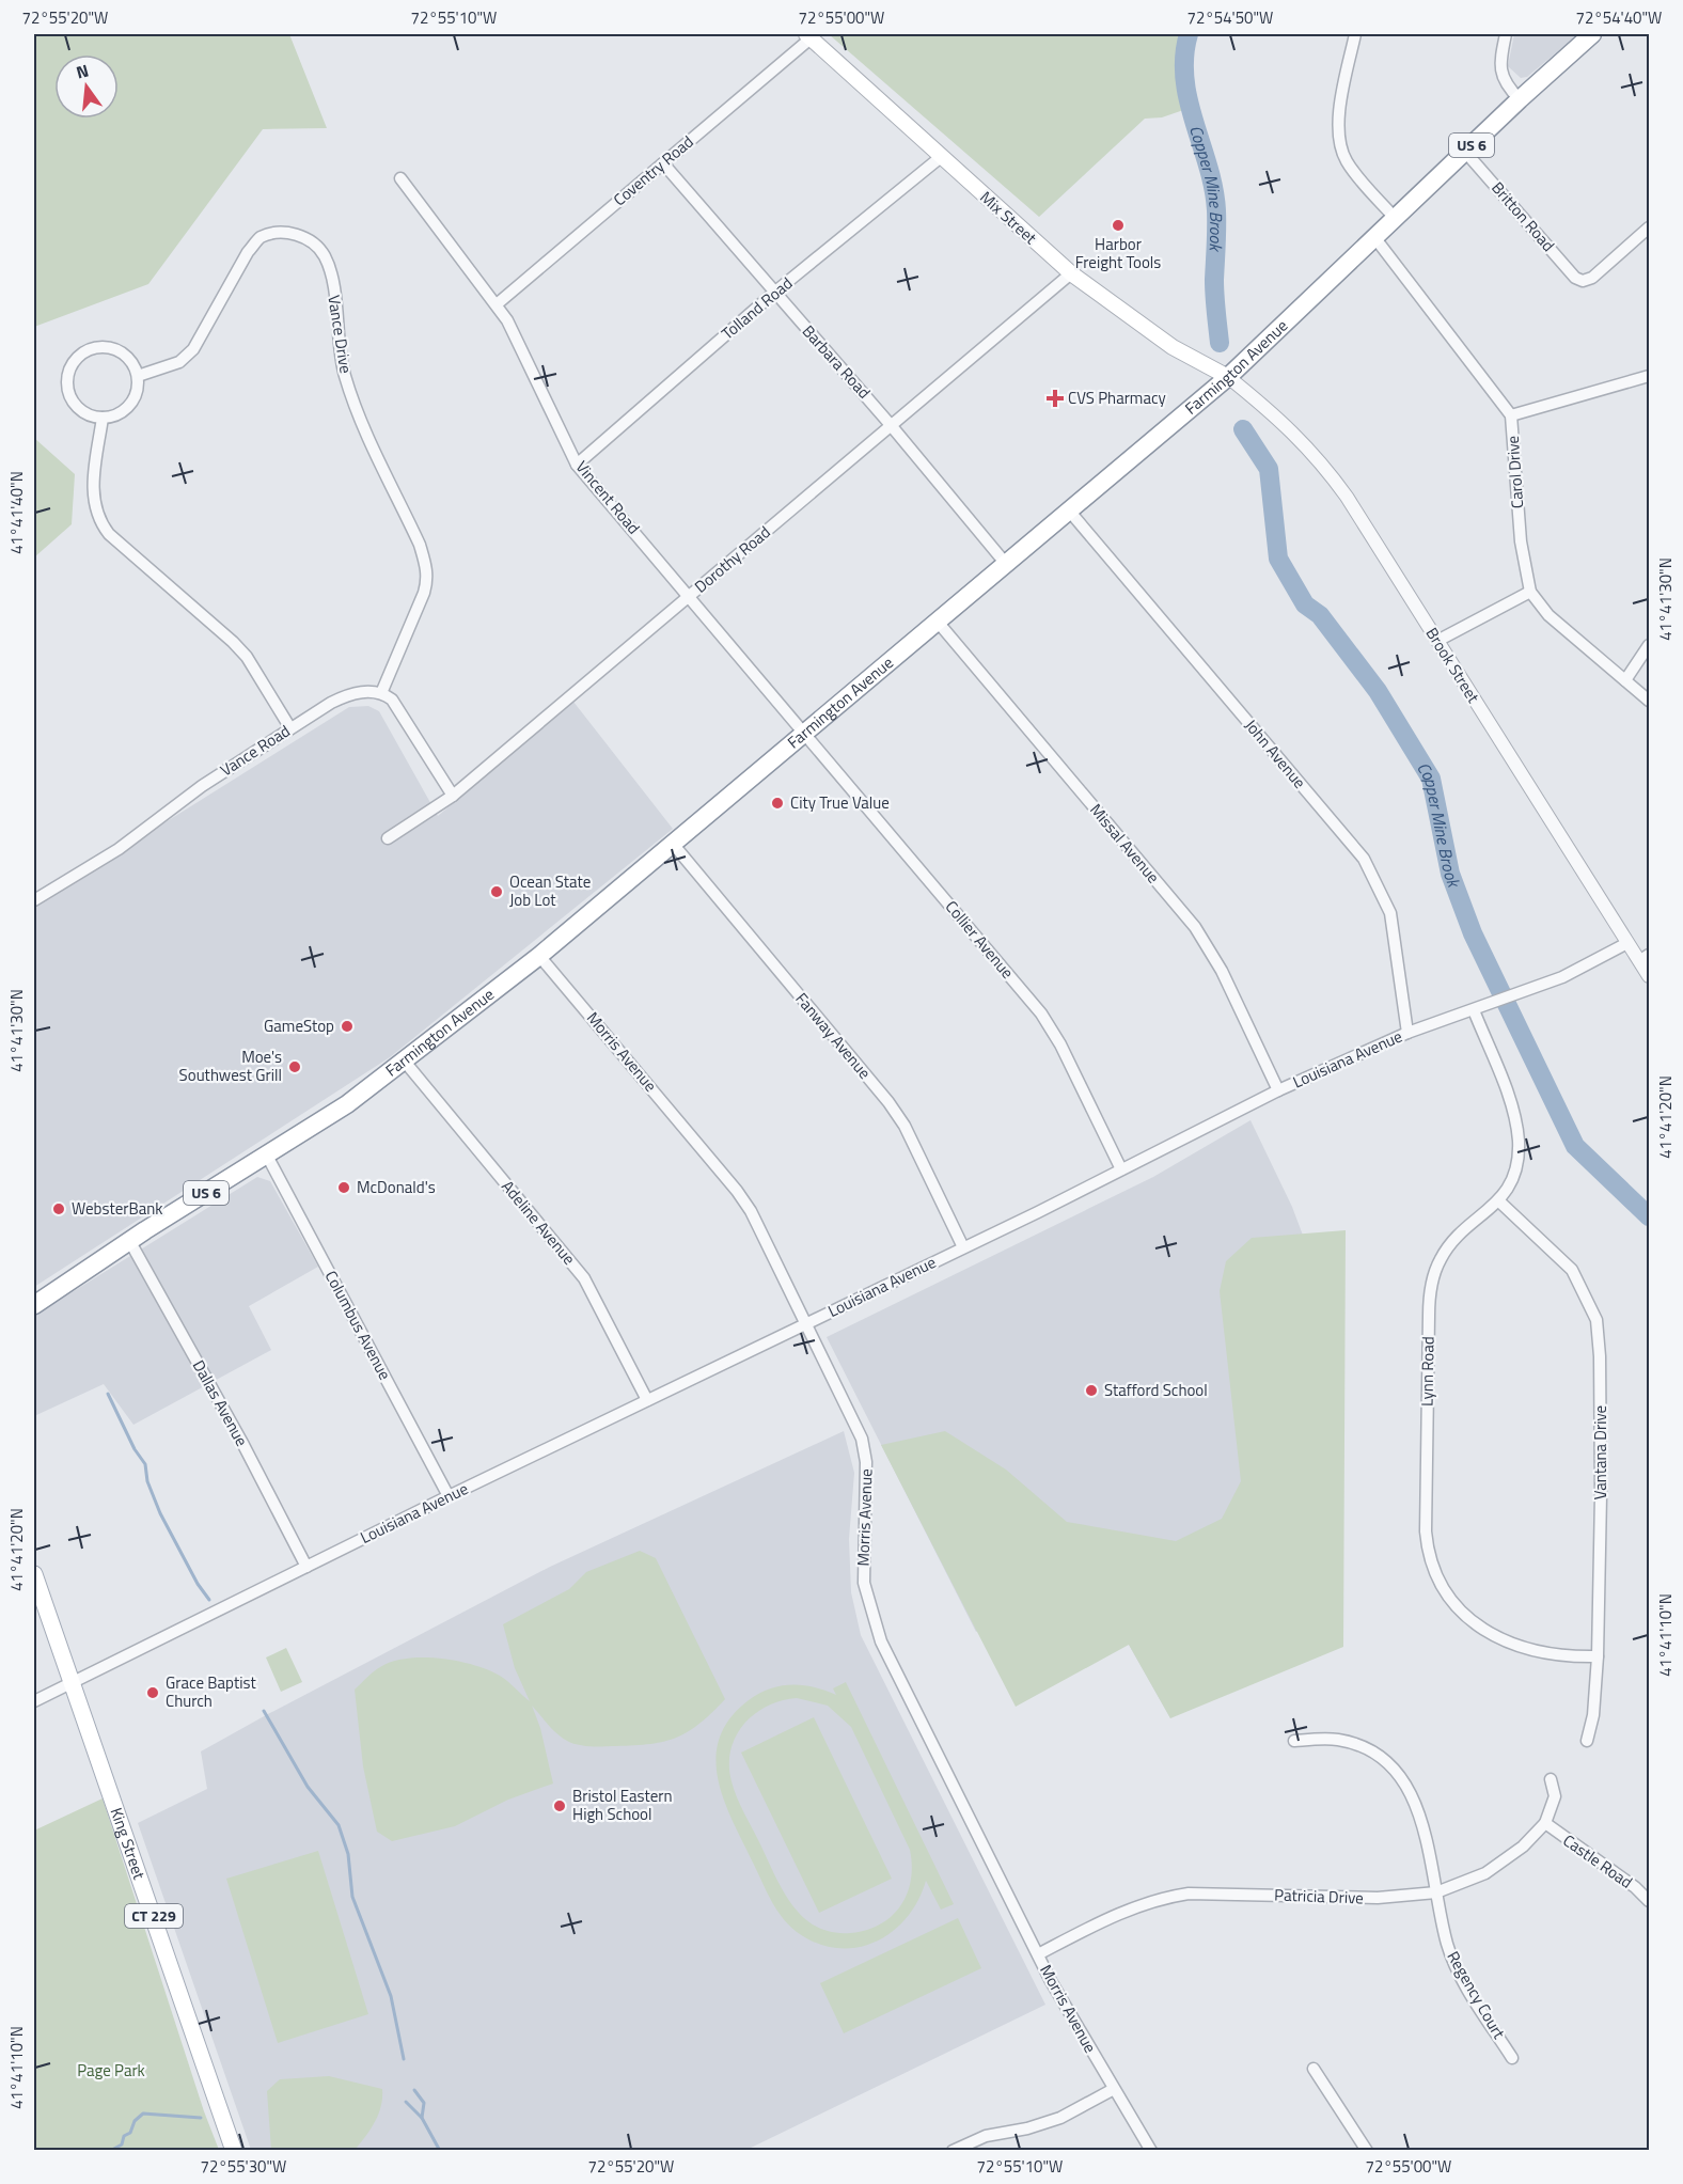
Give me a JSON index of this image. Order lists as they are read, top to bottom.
{
  "streets": {
    "highway": ["US 6", "Farmington Avenue"],
    "main road": ["Mix Street", "King Street", "CT 229"],
    "street": [
      "Coventry Road",
      "Britton Road",
      "Tolland Road",
      "Vance Drive",
      "Barbara Road",
      "Carol Drive",
      "Vincent Road",
      "Dorothy Road",
      "Brook Street",
      "Vance Road",
      "John Avenue",
      "Missal Avenue",
      "Collier Avenue",
      "Fanway Avenue",
      "Morris Avenue",
      "Louisiana Avenue",
      "Adeline Avenue",
      "Columbus Avenue",
      "Lynn Road",
      "Dallas Avenue",
      "Vantana Drive",
      "Castle Road",
      "Patricia Drive",
      "Regency Court"
    ]
  },
  "crossings": [
    ["Coventry Road", "Mix Street"],
    ["Coventry Road", "Barbara Road"],
    ["Coventry Road", "Vincent Road"],
    ["Britton Road", "Farmington Avenue"],
    ["Mix Street", "Tolland Road"],
    ["Mix Street", "Farmington Avenue"],
    ["Mix Street", "Dorothy Road"],
    ["Mix Street", "Brook Street"],
    ["Tolland Road", "Barbara Road"],
    ["Tolland Road", "Vincent Road"],
    ["Vance Drive", "Vance Road"],
    ["Barbara Road", "Farmington Avenue"],
    ["Barbara Road", "Dorothy Road"],
    ["Farmington Avenue", "Carol Drive"],
    ["Farmington Avenue", "Vincent Road"],
    ["Farmington Avenue", "Brook Street"],
    ["Farmington Avenue", "John Avenue"],
    ["Farmington Avenue", "Missal Avenue"],
    ["Farmington Avenue", "Collier Avenue"],
    ["Farmington Avenue", "Fanway Avenue"],
    ["Farmington Avenue", "Morris Avenue"],
    ["Farmington Avenue", "Adeline Avenue"],
    ["Farmington Avenue", "Columbus Avenue"],
    ["Farmington Avenue", "Dallas Avenue"],
    ["Vincent Road", "Dorothy Road"],
    ["Vincent Road", "Collier Avenue"],
    ["Brook Street", "Louisiana Avenue"],
    ["John Avenue", "Louisiana Avenue"],
    ["Missal Avenue", "Louisiana Avenue"],
    ["Collier Avenue", "Louisiana Avenue"],
    ["Fanway Avenue", "Louisiana Avenue"],
    ["Morris Avenue", "Louisiana Avenue"],
    ["Morris Avenue", "Patricia Drive"],
    ["Louisiana Avenue", "Adeline Avenue"],
    ["Louisiana Avenue", "Columbus Avenue"],
    ["Louisiana Avenue", "Lynn Road"],
    ["Louisiana Avenue", "Dallas Avenue"],
    ["Louisiana Avenue", "King Street"],
    ["Lynn Road", "Vantana Drive"],
    ["Castle Road", "Patricia Drive"],
    ["Patricia Drive", "Regency Court"]
  ],
  "water": ["Copper Mine Brook"],
  "parks": ["Page Park"],
  "places": {
    "other": [
      "Harbor Freight Tools",
      "City True Value",
      "Ocean State Job Lot",
      "GameStop",
      "Moe's Southwest Grill",
      "McDonald's",
      "WebsterBank",
      "Stafford School",
      "Grace Baptist Church",
      "Bristol Eastern High School"
    ],
    "health": ["CVS Pharmacy"]
  },
  "north": "top",
  "coordinates": [
    "72°55'20\"W",
    "72°55'10\"W",
    "72°55'00\"W",
    "72°54'50\"W",
    "72°54'40\"W",
    "41°41'40\"N",
    "41°41'30\"N",
    "41°41'20\"N",
    "41°41'10\"N",
    "72°55'30\"W"
  ]
}
